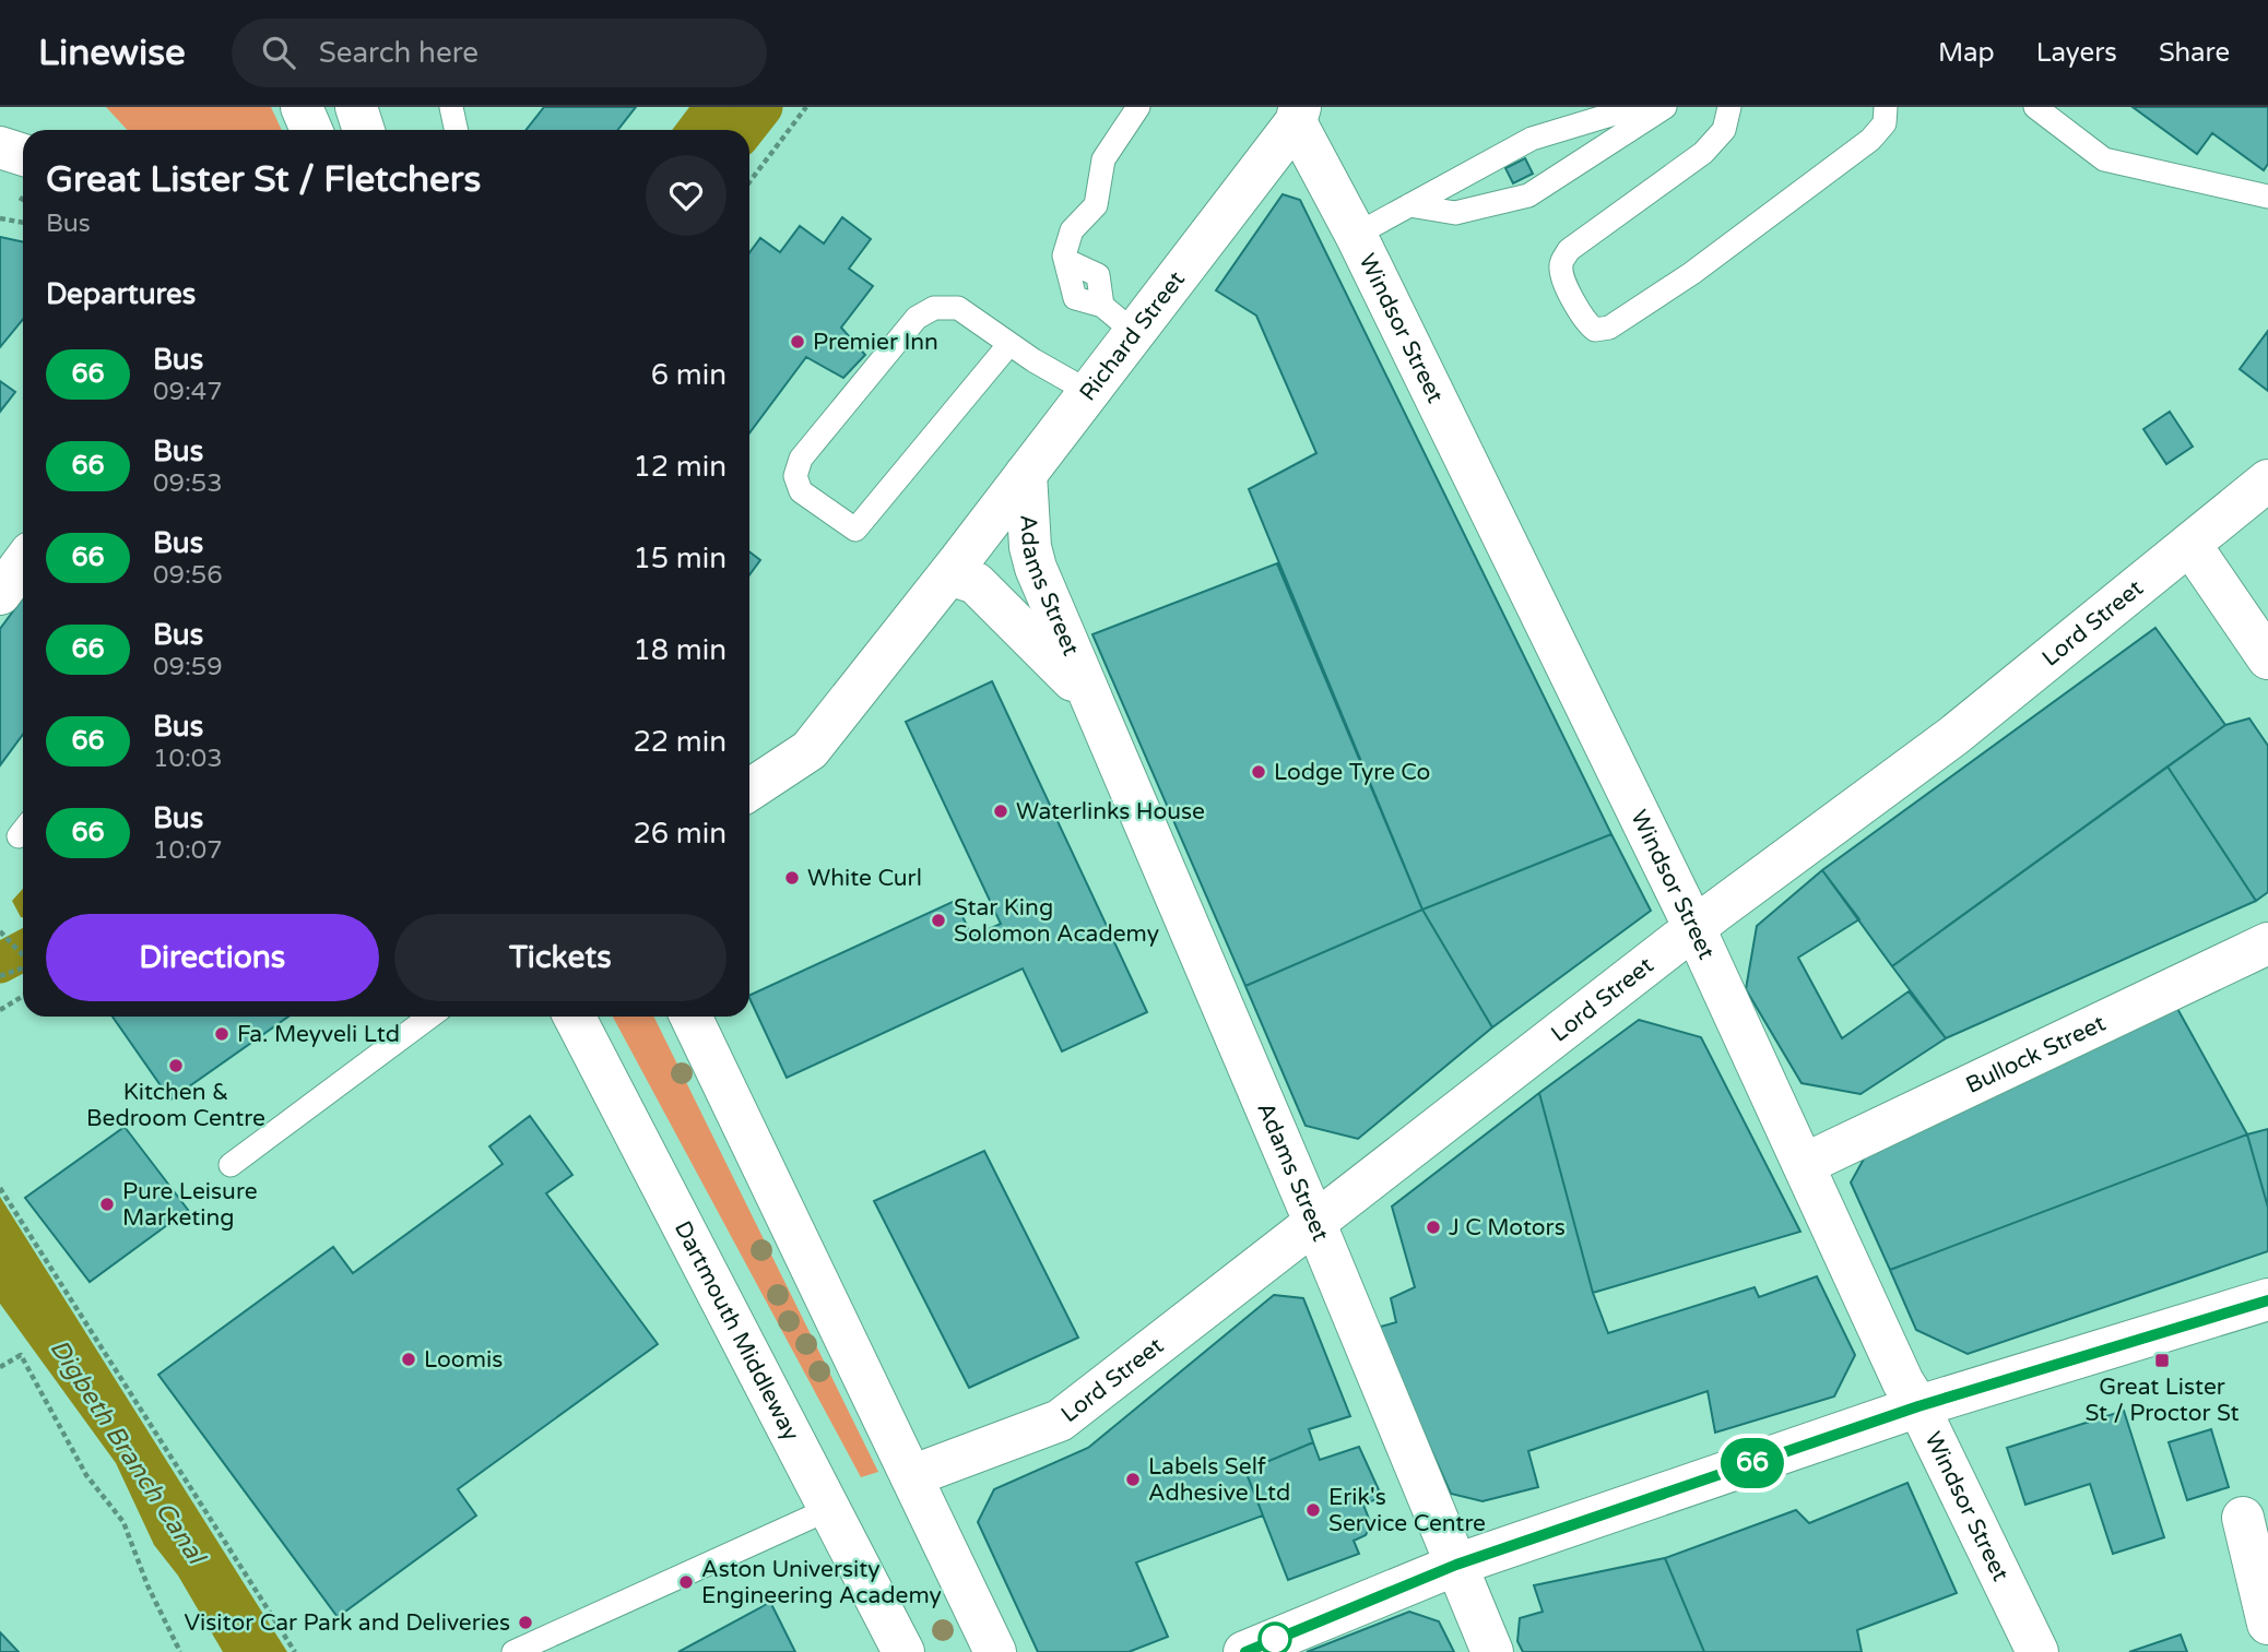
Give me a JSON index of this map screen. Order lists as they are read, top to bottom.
{
  "streets": {
    "main road": [
      "Windsor Street",
      "Richard Street",
      "Adams Street",
      "Lord Street",
      "Bullock Street",
      "Dartmouth Middleway"
    ]
  },
  "crossings": [
    ["Windsor Street", "Richard Street"],
    ["Windsor Street", "Lord Street"],
    ["Windsor Street", "Bullock Street"],
    ["Richard Street", "Adams Street"],
    ["Adams Street", "Lord Street"]
  ],
  "water": ["Digbeth Branch Canal"],
  "places": {
    "other": [
      "Premier Inn",
      "Lodge Tyre Co",
      "Waterlinks House",
      "White Curl",
      "Star King Solomon Academy",
      "Fa. Meyveli Ltd",
      "Kitchen & Bedroom Centre",
      "Pure Leisure Marketing",
      "J C Motors",
      "Loomis",
      "Labels Self Adhesive Ltd",
      "Erik's Service Centre",
      "Aston University Engineering Academy",
      "Visitor Car Park and Deliveries"
    ],
    "transit": ["Great Lister St / Proctor St"]
  },
  "lines": ["bus line 66"],
  "page": {
    "header": "Linewise",
    "search": "Search here",
    "nav": ["Map", "Layers", "Share"],
    "on_map": "66",
    "heading": [
      ["Great Lister St / Fletchers", "Bus"],
      "Departures"
    ],
    "list": [
      {
        "mark": "66",
        "name": "Bus",
        "note": "09:47",
        "value": "6 min"
      },
      {
        "mark": "66",
        "name": "Bus",
        "note": "09:53",
        "value": "12 min"
      },
      {
        "mark": "66",
        "name": "Bus",
        "note": "09:56",
        "value": "15 min"
      },
      {
        "mark": "66",
        "name": "Bus",
        "note": "09:59",
        "value": "18 min"
      },
      {
        "mark": "66",
        "name": "Bus",
        "note": "10:03",
        "value": "22 min"
      },
      {
        "mark": "66",
        "name": "Bus",
        "note": "10:07",
        "value": "26 min"
      }
    ],
    "buttons": ["Directions", "Tickets"]
  }
}
